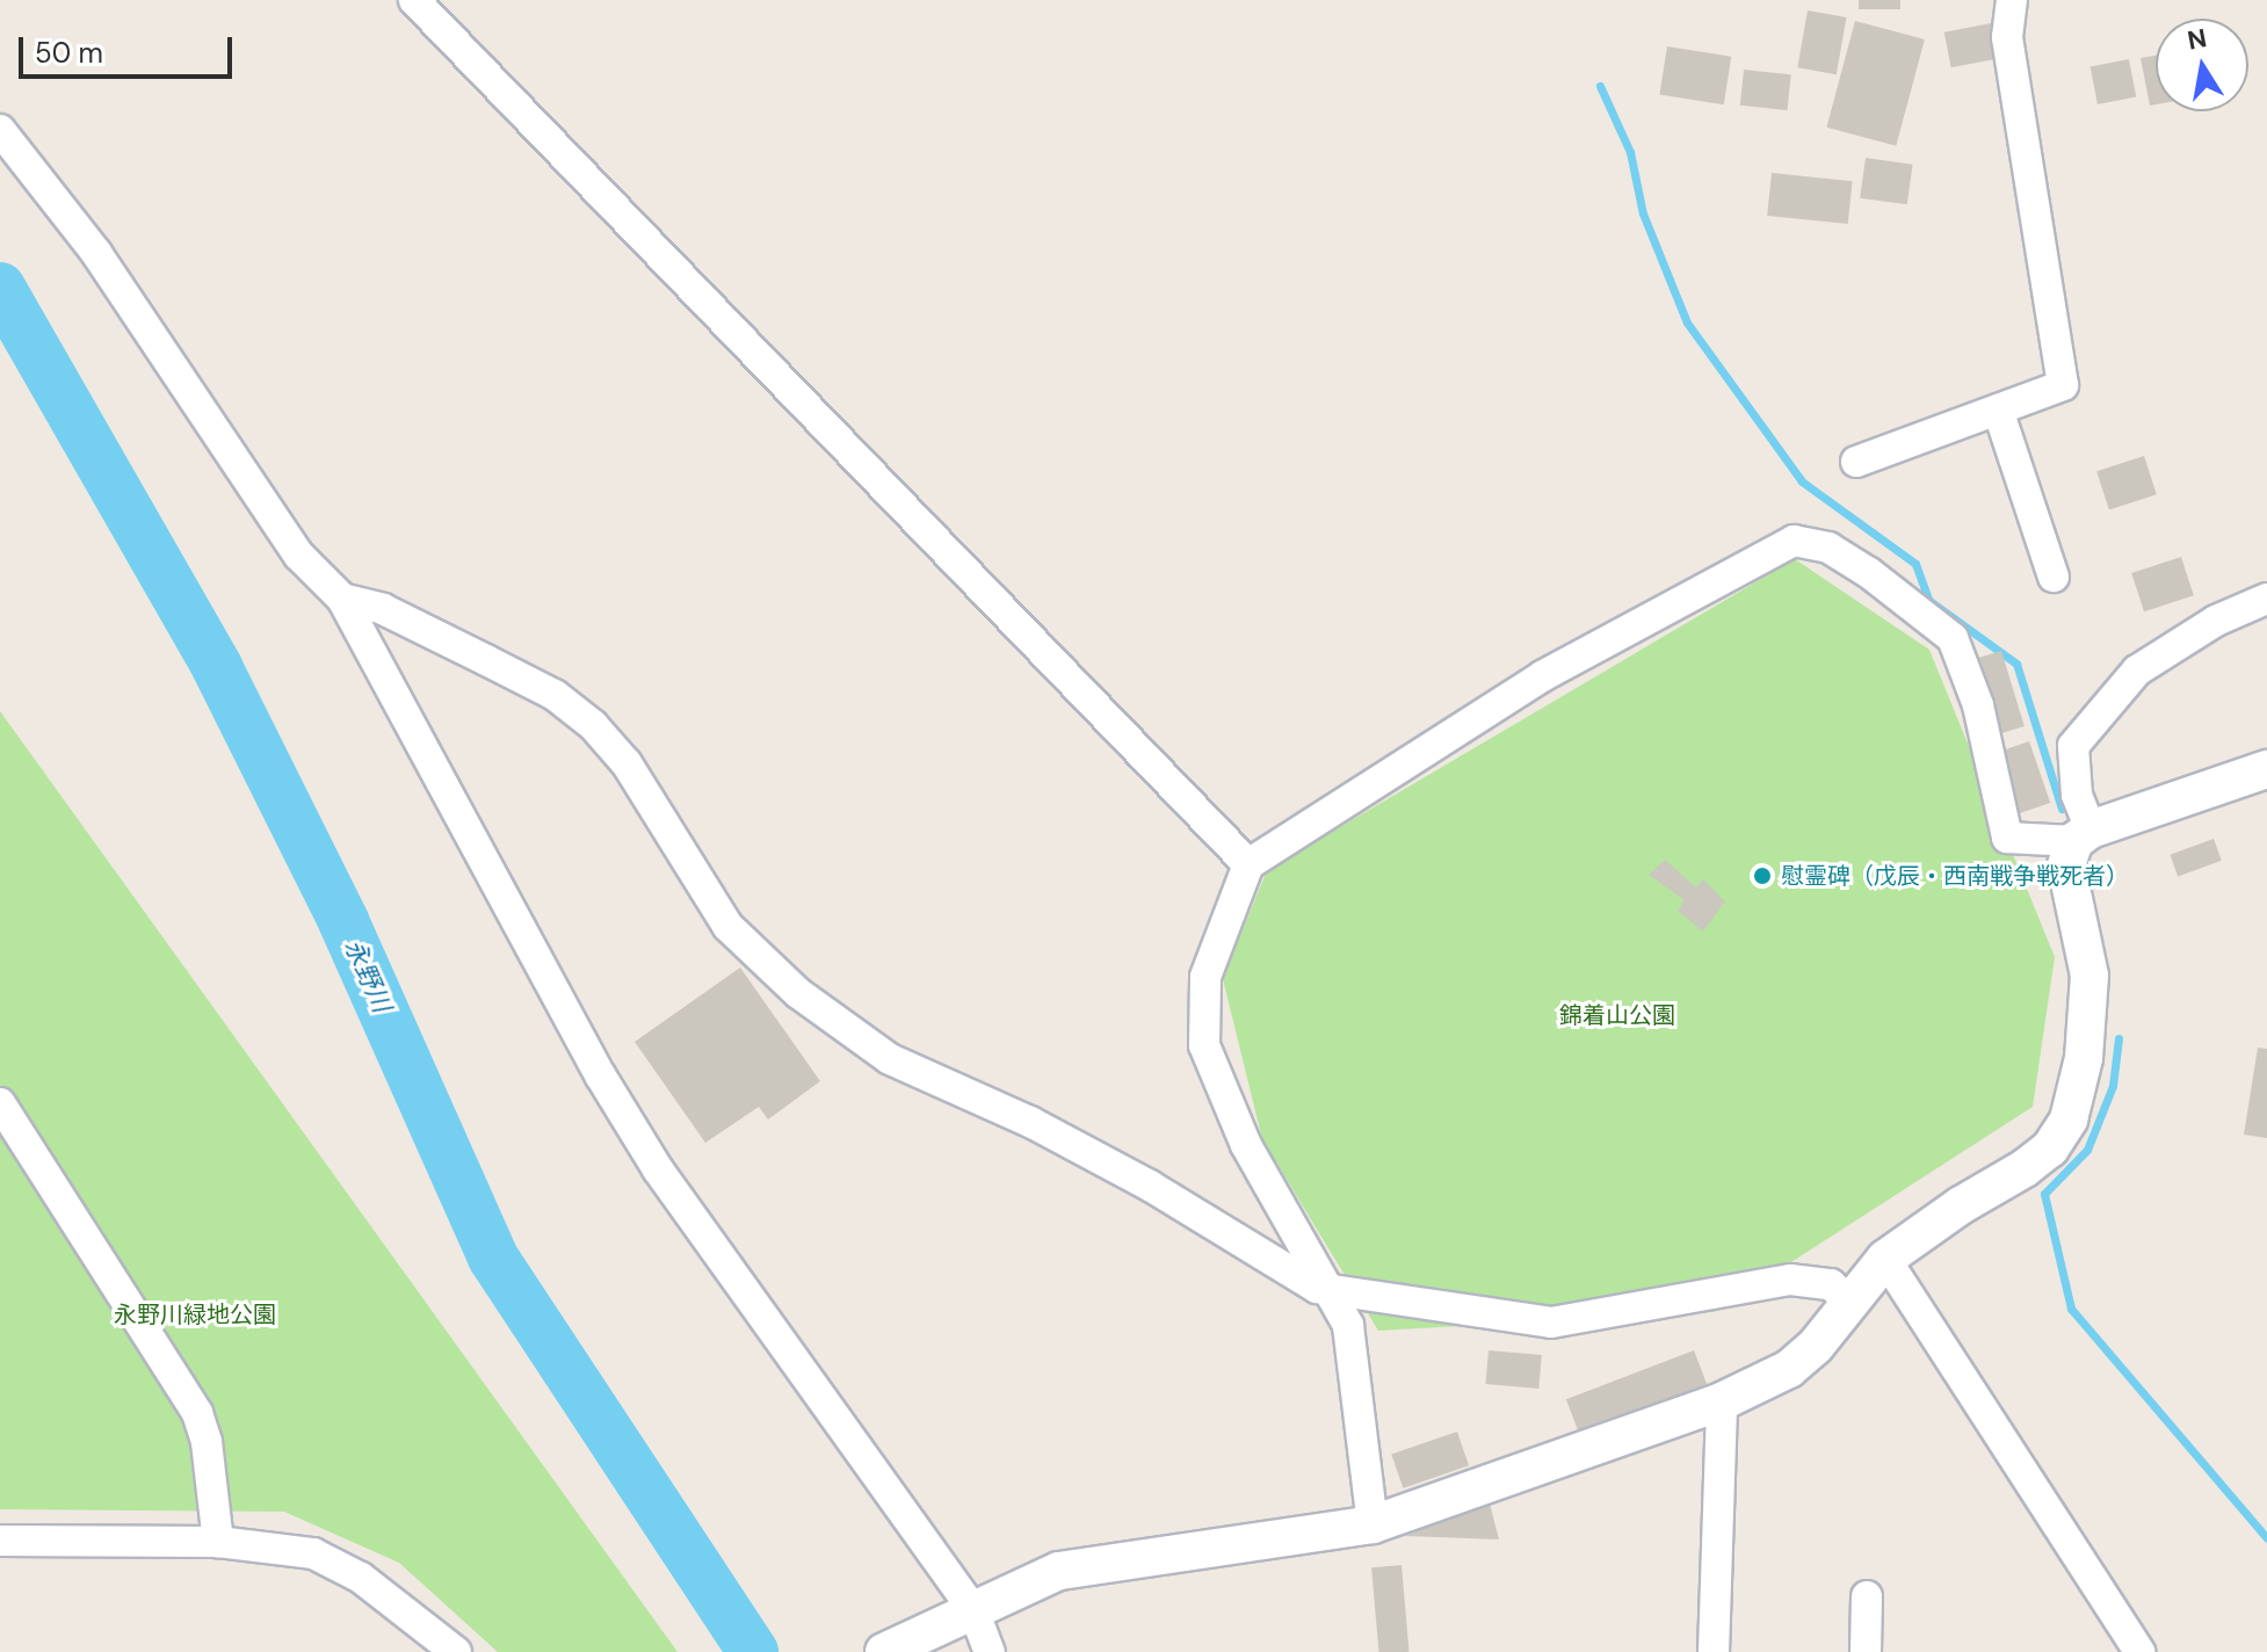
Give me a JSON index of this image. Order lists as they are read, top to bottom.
{
  "water": ["永野川"],
  "parks": ["錦着山公園", "永野川緑地公園"],
  "places": ["慰霊碑（戊辰・西南戦争戦死者）"],
  "scale_bar": "50 m",
  "north": "top"
}
